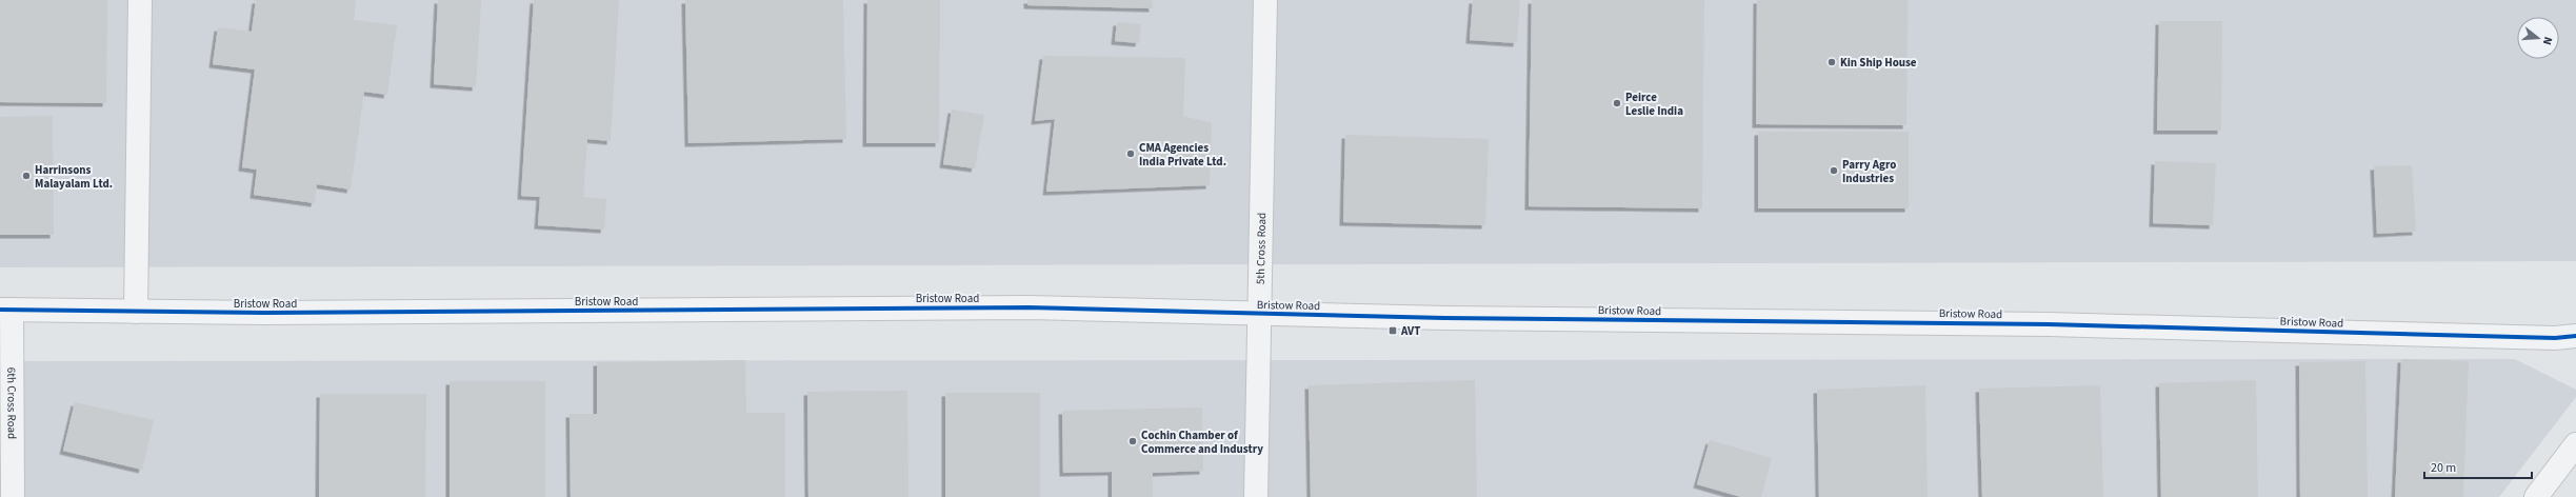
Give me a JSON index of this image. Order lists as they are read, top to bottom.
{
  "streets": {
    "street": ["5th Cross Road", "Bristow Road", "6th Cross Road"]
  },
  "crossings": [
    ["5th Cross Road", "Bristow Road"],
    ["Bristow Road", "6th Cross Road"]
  ],
  "places": {
    "other": [
      "Kin Ship House",
      "Peirce Leslie India",
      "CMA Agencies India Private Ltd.",
      "Parry Agro Industries",
      "Harrinsons Malayalam Ltd.",
      "Cochin Chamber of Commerce and Industry"
    ],
    "transit": ["AVT"]
  },
  "scale_bar": "20 m",
  "north": "right"
}
